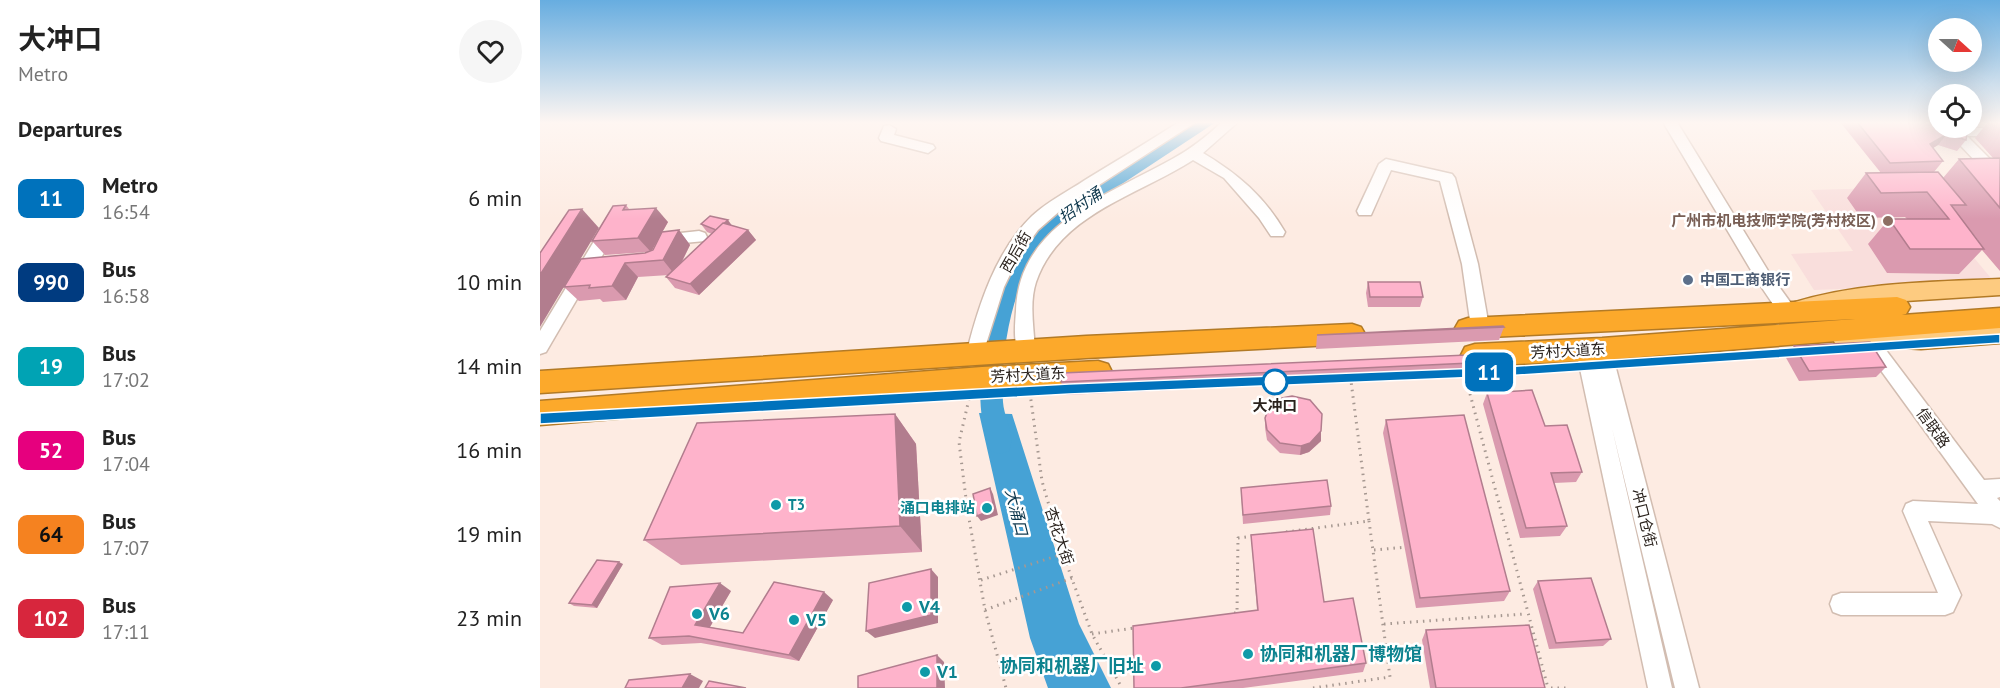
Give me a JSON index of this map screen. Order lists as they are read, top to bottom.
{
  "streets": {
    "highway": ["芳村大道东"],
    "street": ["西后街", "信联路", "冲口仓街"],
    "path": ["杏花大街"]
  },
  "crossings": [
    ["西后街", "芳村大道东"],
    ["西后街", "杏花大街"],
    ["芳村大道东", "信联路"],
    ["芳村大道东", "冲口仓街"],
    ["芳村大道东", "杏花大街"]
  ],
  "water": ["招村涌", "大涌口"],
  "places": [
    "广州市机电技师学院(芳村校区)",
    "中国工商银行",
    "大冲口",
    "T3",
    "涌口电排站",
    "V4",
    "V6",
    "V5",
    "协同和机器厂博物馆",
    "协同和机器厂旧址",
    "V1"
  ],
  "lines": ["metro line 11"],
  "north": "right",
  "page": {
    "heading": [
      ["大冲口", "Metro"],
      "Departures"
    ],
    "on_map": "11",
    "list": [
      {
        "mark": "11",
        "name": "Metro",
        "note": "16:54",
        "value": "6 min"
      },
      {
        "mark": "990",
        "name": "Bus",
        "note": "16:58",
        "value": "10 min"
      },
      {
        "mark": "19",
        "name": "Bus",
        "note": "17:02",
        "value": "14 min"
      },
      {
        "mark": "52",
        "name": "Bus",
        "note": "17:04",
        "value": "16 min"
      },
      {
        "mark": "64",
        "name": "Bus",
        "note": "17:07",
        "value": "19 min"
      },
      {
        "mark": "102",
        "name": "Bus",
        "note": "17:11",
        "value": "23 min"
      }
    ]
  }
}
